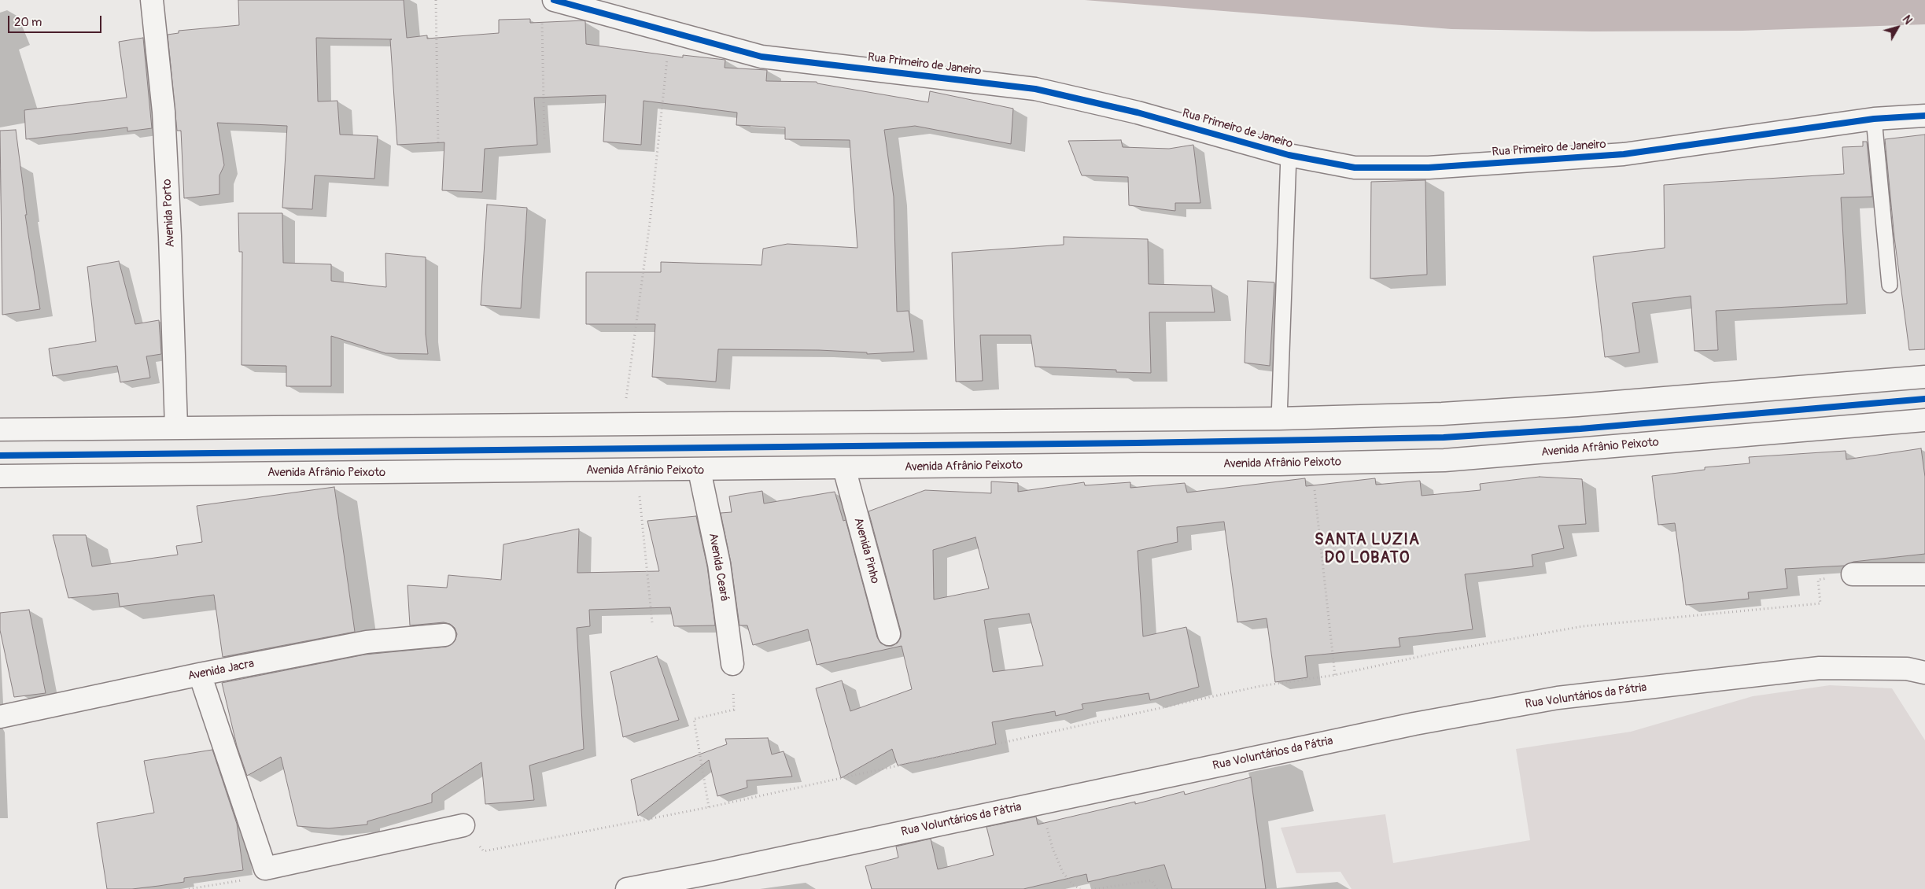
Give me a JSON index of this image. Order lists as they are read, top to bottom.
{
  "streets": {
    "street": [
      "Rua Primeiro de Janeiro",
      "Avenida Porto",
      "Avenida Afrânio Peixoto",
      "Avenida Pinho",
      "Avenida Ceará",
      "Avenida Jacra",
      "Rua Voluntários da Pátria"
    ]
  },
  "crossings": [
    ["Avenida Afrânio Peixoto", "Avenida Pinho"],
    ["Avenida Afrânio Peixoto", "Avenida Ceará"]
  ],
  "districts": ["SANTA LUZIA DO LOBATO"],
  "scale_bar": "20 m",
  "north": "top right"
}
